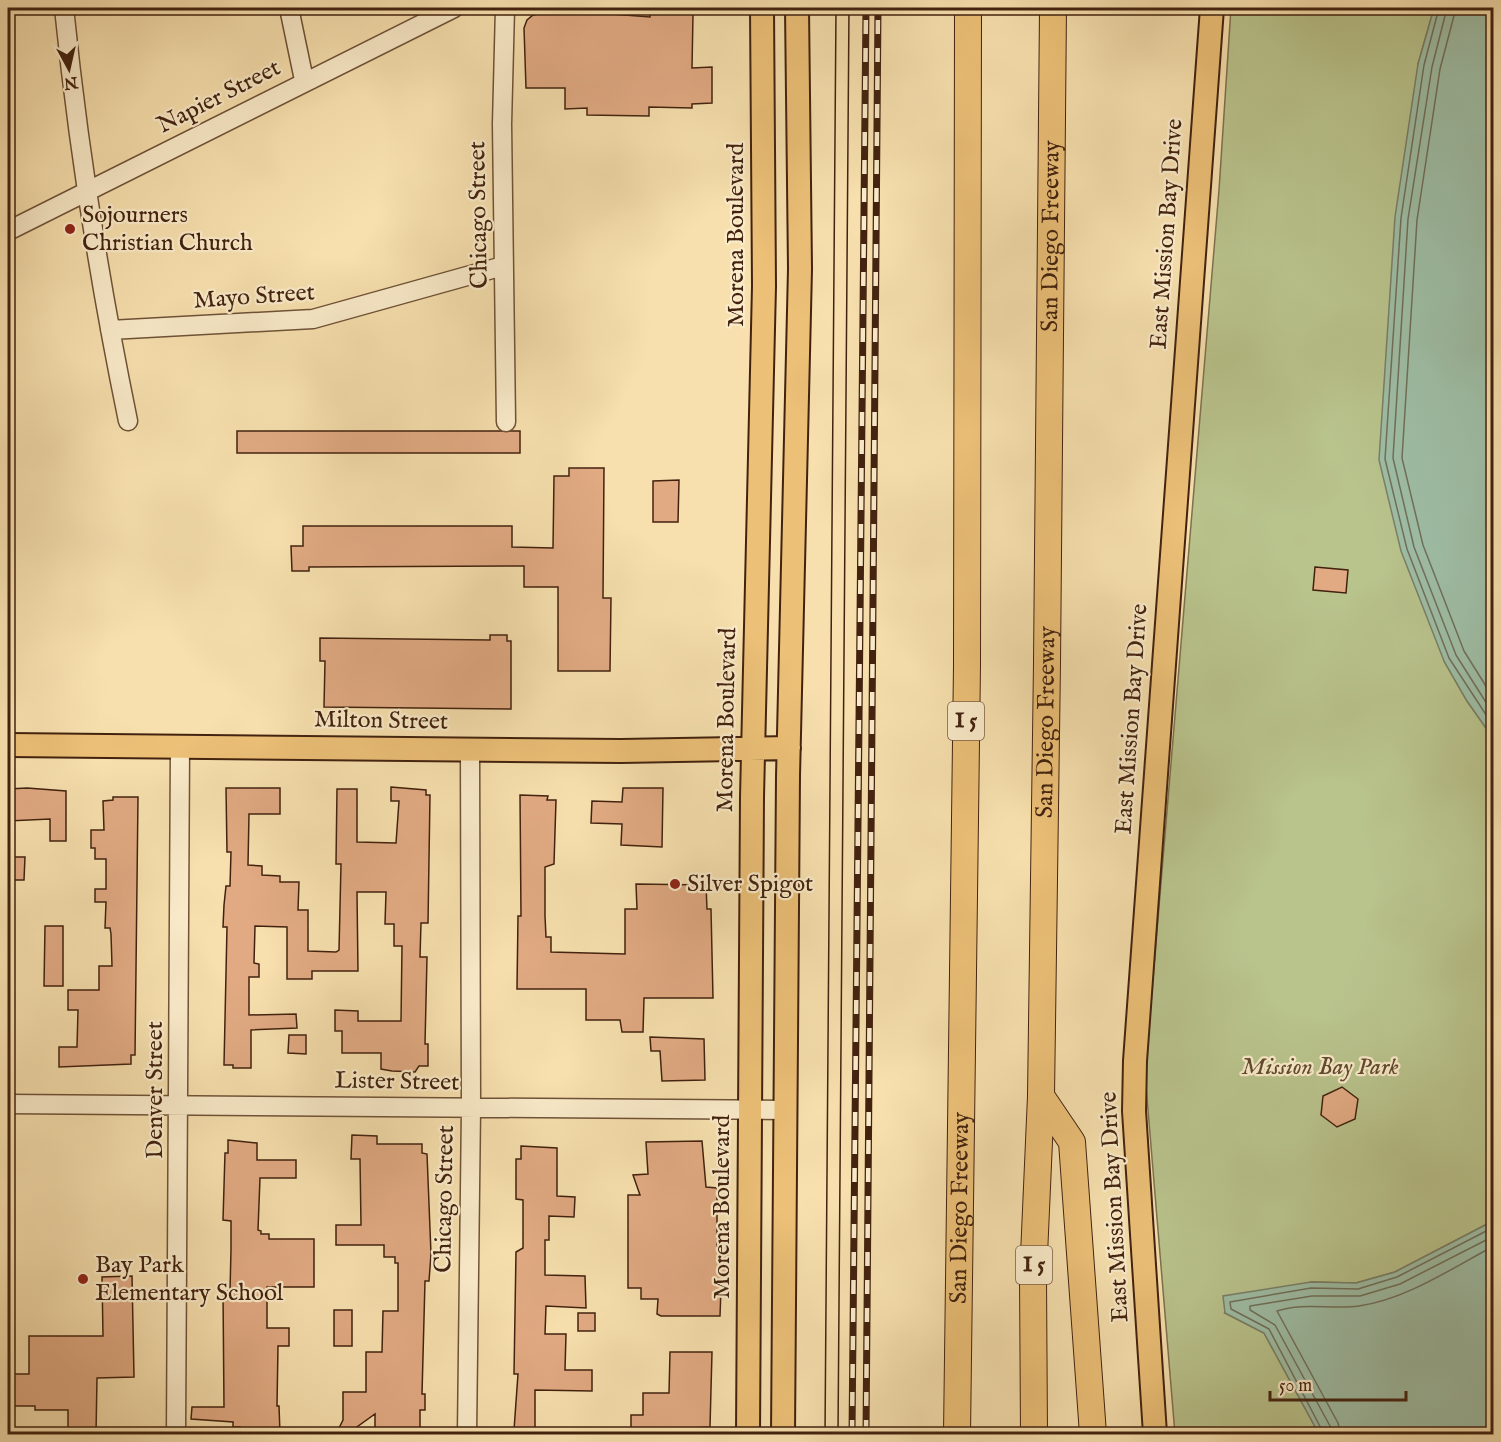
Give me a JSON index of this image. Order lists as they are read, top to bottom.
{
  "streets": {
    "highway": ["San Diego Freeway", "I 5"],
    "main road": ["East Mission Bay Drive", "Morena Boulevard", "Milton Street"],
    "street": [
      "Napier Street",
      "Chicago Street",
      "Mayo Street",
      "Lister Street",
      "Denver Street"
    ]
  },
  "crossings": [
    ["Chicago Street", "Mayo Street"],
    ["Chicago Street", "Milton Street"],
    ["Chicago Street", "Lister Street"],
    ["Morena Boulevard", "Milton Street"],
    ["Morena Boulevard", "Lister Street"],
    ["Milton Street", "Denver Street"],
    ["Lister Street", "Denver Street"]
  ],
  "parks": ["Mission Bay Park"],
  "places": ["Sojourners Christian Church", "Silver Spigot", "Bay Park Elementary School"],
  "scale_bar": "50 m",
  "north": "bottom"
}
